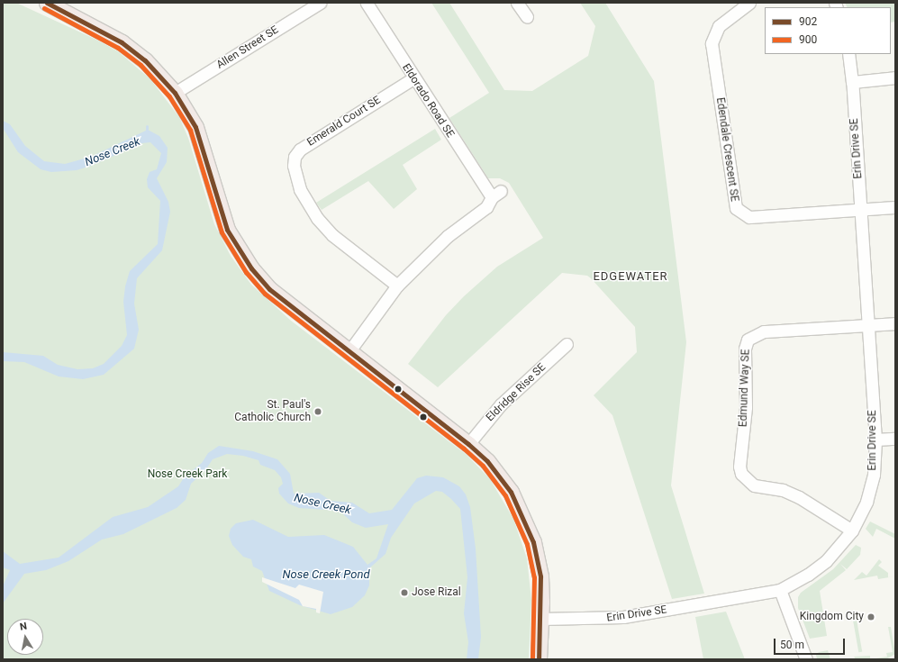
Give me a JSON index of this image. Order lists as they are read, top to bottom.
{
  "streets": {
    "street": [
      "Allen Street SE",
      "Eldorado Road SE",
      "Emerald Court SE",
      "Erin Drive SE",
      "Edendale Crescent SE",
      "Edmund Way SE",
      "Eldridge Rise SE"
    ]
  },
  "crossings": [
    ["Eldorado Road SE", "Emerald Court SE"],
    ["Erin Drive SE", "Edendale Crescent SE"],
    ["Erin Drive SE", "Edmund Way SE"]
  ],
  "districts": ["EDGEWATER"],
  "water": ["Nose Creek", "Nose Creek Pond"],
  "parks": ["Nose Creek Park"],
  "places": ["St. Paul's Catholic Church", "Jose Rizal", "Kingdom City"],
  "lines": ["transit line 902", "transit line 900"],
  "legend": ["902", "900"],
  "scale_bar": "50 m",
  "north": "top"
}
